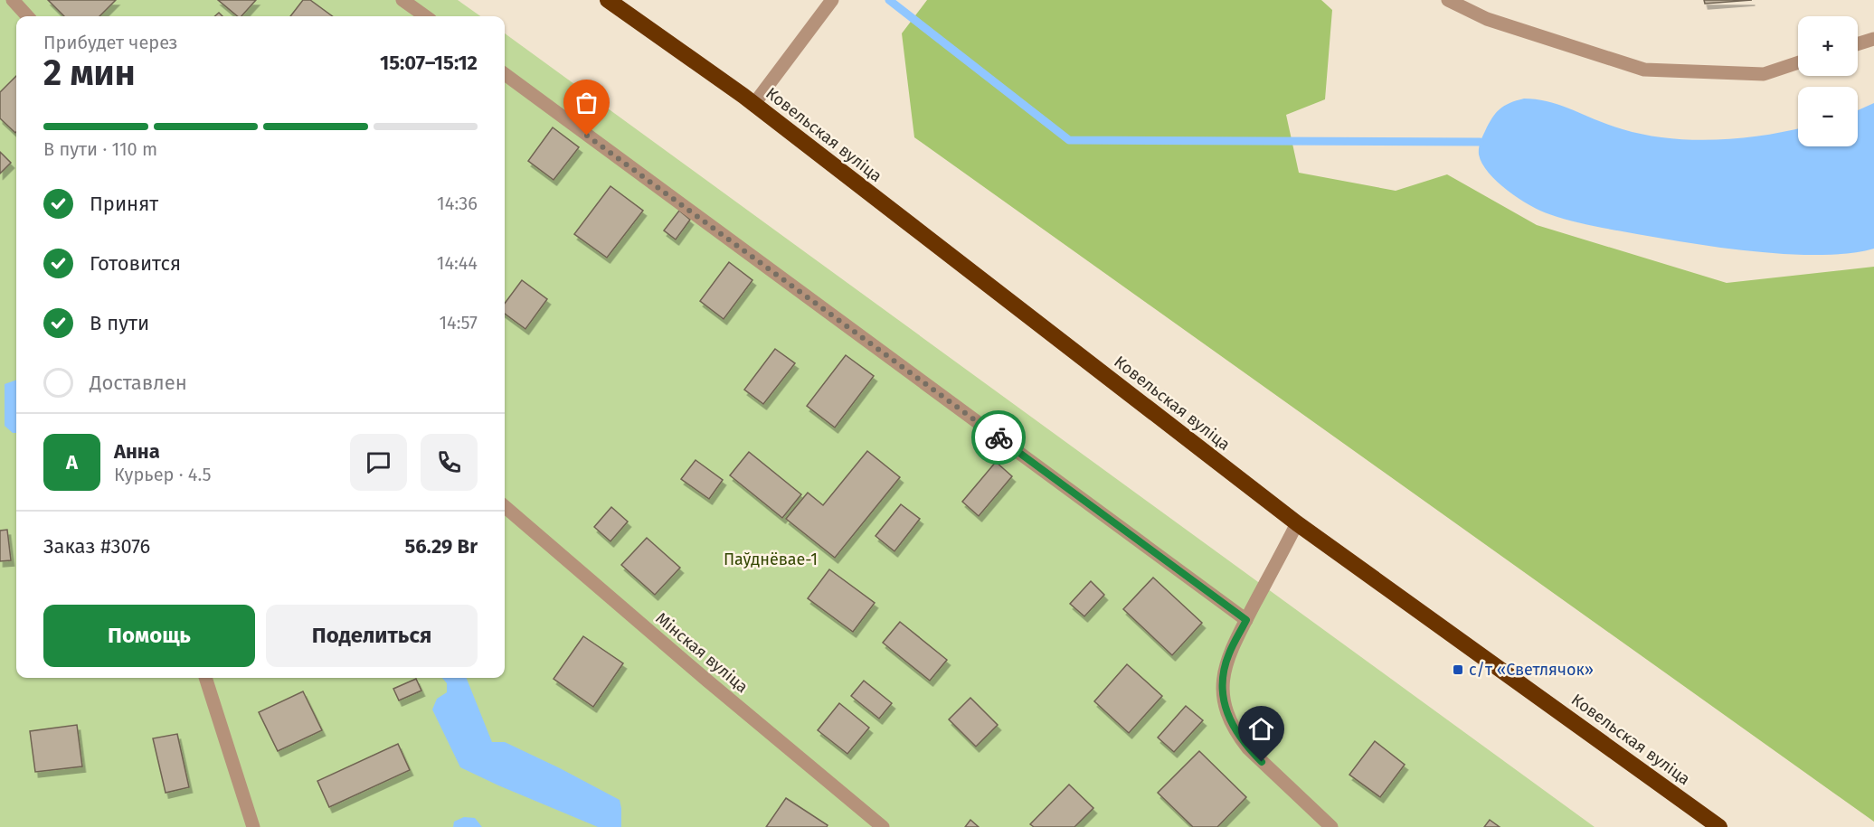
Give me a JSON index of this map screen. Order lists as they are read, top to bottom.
{
  "streets": {
    "highway": ["Ковельская вуліца"],
    "street": ["Мінская вуліца"]
  },
  "parks": ["Паўднёвае-1"],
  "places": {
    "transit": ["с/т «Светлячок»"]
  },
  "page": {
    "map_buttons": ["+", "−"],
    "heading": ["2 мин", "Прибудет через", "15:07–15:12"],
    "panel": [
      "Анна",
      "Курьер · 4.5",
      "Заказ #3076",
      "56.29 Br"
    ],
    "bar": "В пути · 110 m",
    "list": [
      ["Принят", "14:36"],
      ["Готовится", "14:44"],
      ["В пути", "14:57"],
      "Доставлен"
    ],
    "round": "А",
    "buttons": ["Помощь", "Поделиться"]
  }
}
